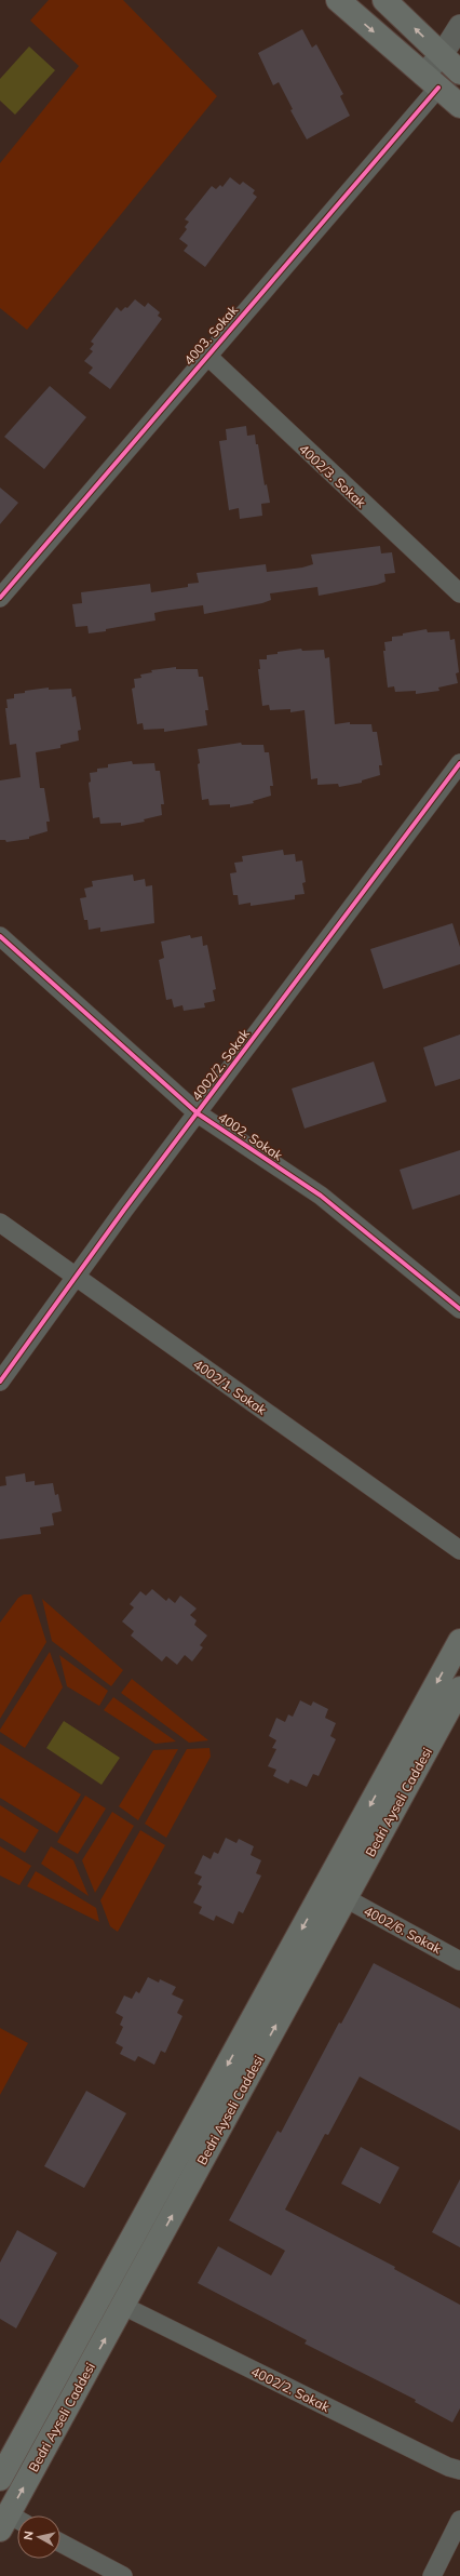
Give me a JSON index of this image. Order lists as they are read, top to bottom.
{
  "streets": {
    "main road": ["Bedri Ayseli Caddesi"],
    "street": [
      "4003. Sokak",
      "4002/3. Sokak",
      "4002/2. Sokak",
      "4002. Sokak",
      "4002/1. Sokak",
      "4002/6. Sokak"
    ]
  },
  "crossings": [
    ["4003. Sokak", "4002/3. Sokak"],
    ["4002/2. Sokak", "4002. Sokak"],
    ["4002/2. Sokak", "4002/1. Sokak"],
    ["4002/2. Sokak", "Bedri Ayseli Caddesi"],
    ["Bedri Ayseli Caddesi", "4002/6. Sokak"]
  ],
  "north": "left"
}
